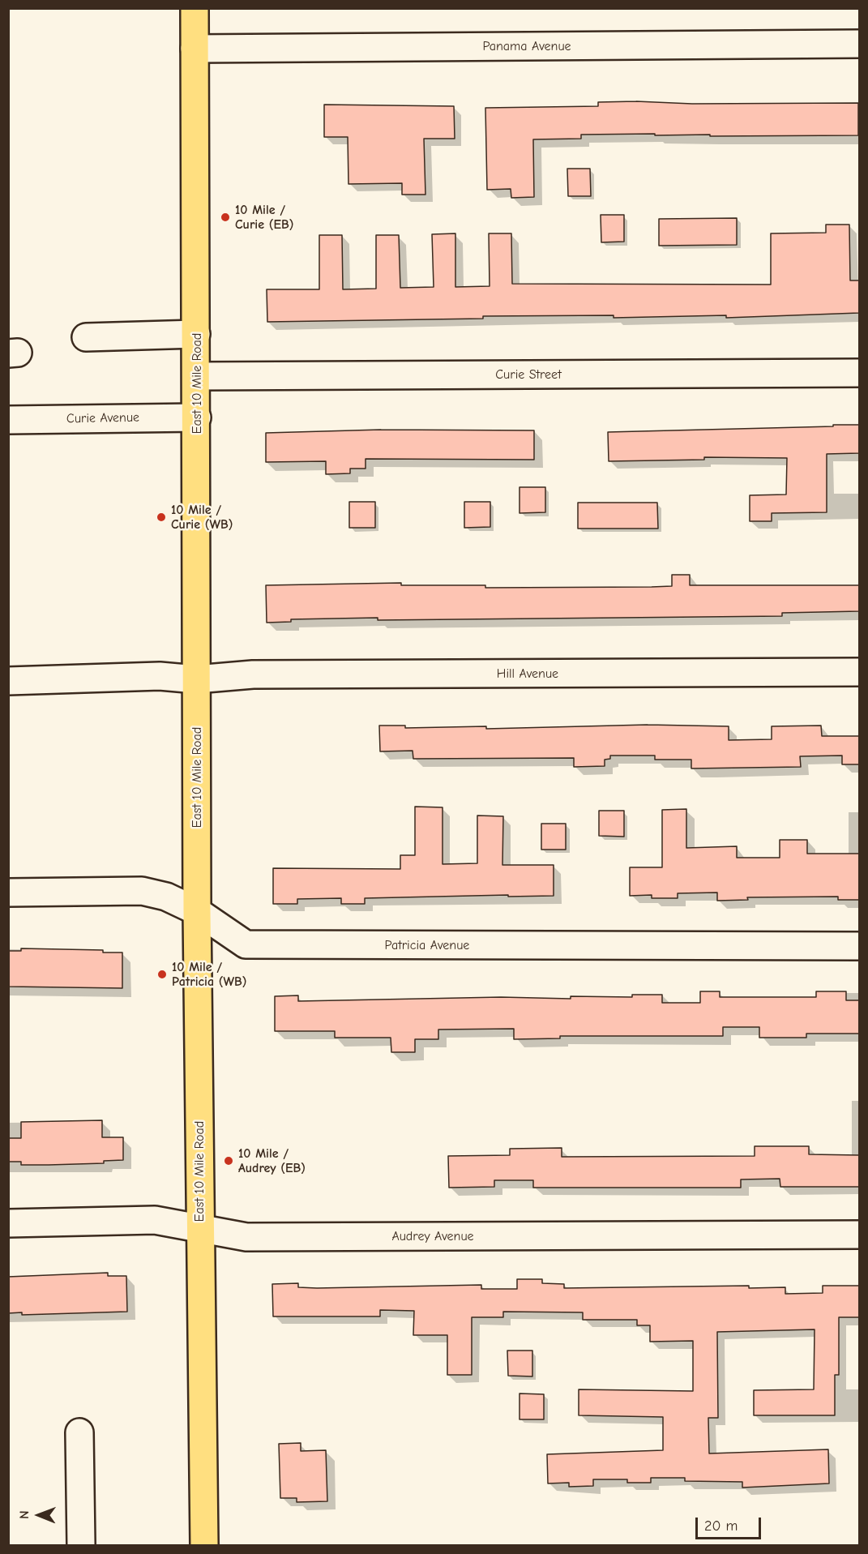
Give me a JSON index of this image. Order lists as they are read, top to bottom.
{
  "streets": {
    "main road": ["East 10 Mile Road"],
    "street": [
      "Panama Avenue",
      "Curie Street",
      "Curie Avenue",
      "Hill Avenue",
      "Patricia Avenue",
      "Audrey Avenue"
    ]
  },
  "crossings": [
    ["Panama Avenue", "East 10 Mile Road"],
    ["Curie Street", "East 10 Mile Road"],
    ["East 10 Mile Road", "Curie Avenue"],
    ["East 10 Mile Road", "Hill Avenue"],
    ["East 10 Mile Road", "Patricia Avenue"],
    ["East 10 Mile Road", "Audrey Avenue"]
  ],
  "places": [
    "10 Mile / Curie (EB)",
    "10 Mile / Curie (WB)",
    "10 Mile / Patricia (WB)",
    "10 Mile / Audrey (EB)"
  ],
  "scale_bar": "20 m",
  "north": "left"
}
